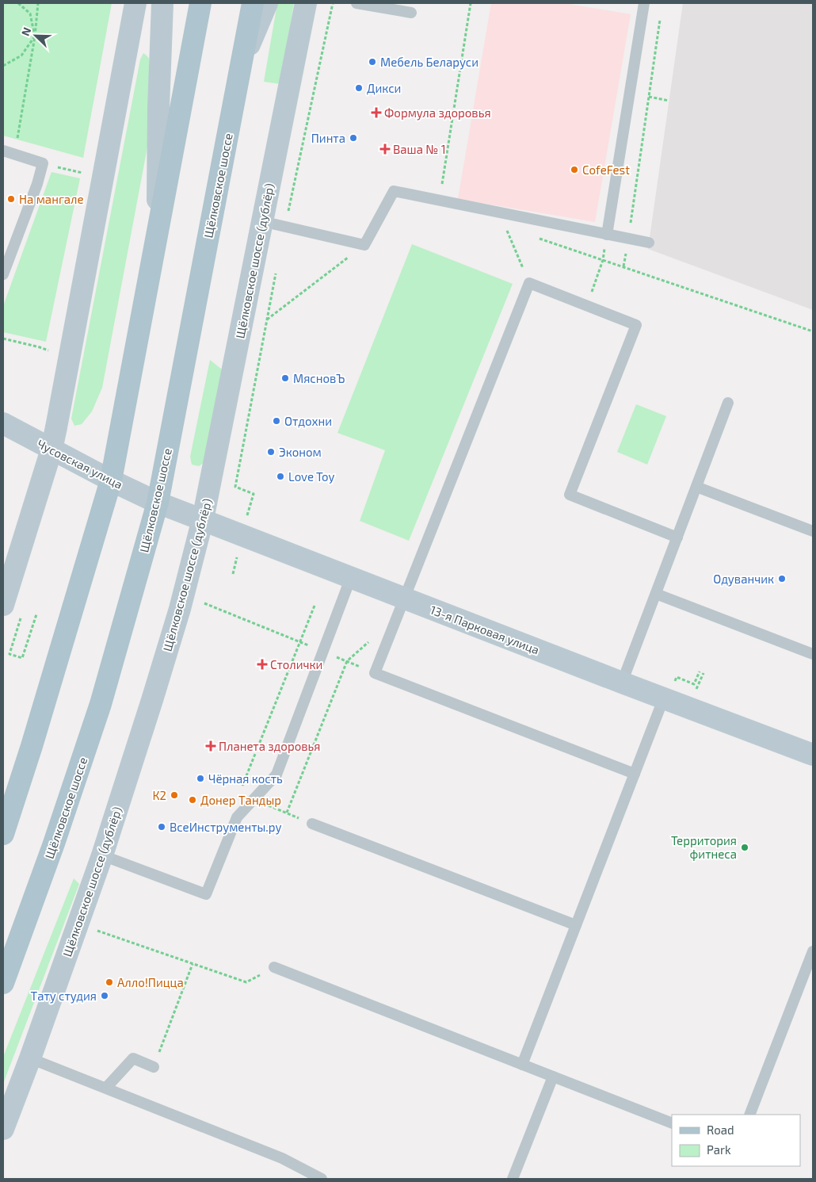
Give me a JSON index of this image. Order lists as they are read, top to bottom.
{
  "streets": {
    "main road": ["Щёлковское шоссе"],
    "street": ["Щёлковское шоссе (дублёр)", "Чусовская улица", "13-я Парковая улица"]
  },
  "crossings": [
    ["Щёлковское шоссе", "Чусовская улица"],
    ["Щёлковское шоссе", "13-я Парковая улица"],
    ["Щёлковское шоссе (дублёр)", "13-я Парковая улица"],
    ["Чусовская улица", "13-я Парковая улица"]
  ],
  "places": {
    "other": [
      "Мебель Беларуси",
      "Дикси",
      "Пинта",
      "CofeFest",
      "На мангале",
      "МясновЪ",
      "Отдохни",
      "Эконом",
      "Love Toy",
      "Одуванчик",
      "Чёрная кость",
      "К2",
      "Донер Тандыр",
      "ВсеИнструменты.ру",
      "Территория фитнеса",
      "Алло!Пицца",
      "Тату студия"
    ],
    "health": [
      "Формула здоровья",
      "Ваша № 1",
      "Столички",
      "Планета здоровья"
    ]
  },
  "legend": ["Road", "Park"],
  "north": "top left"
}
